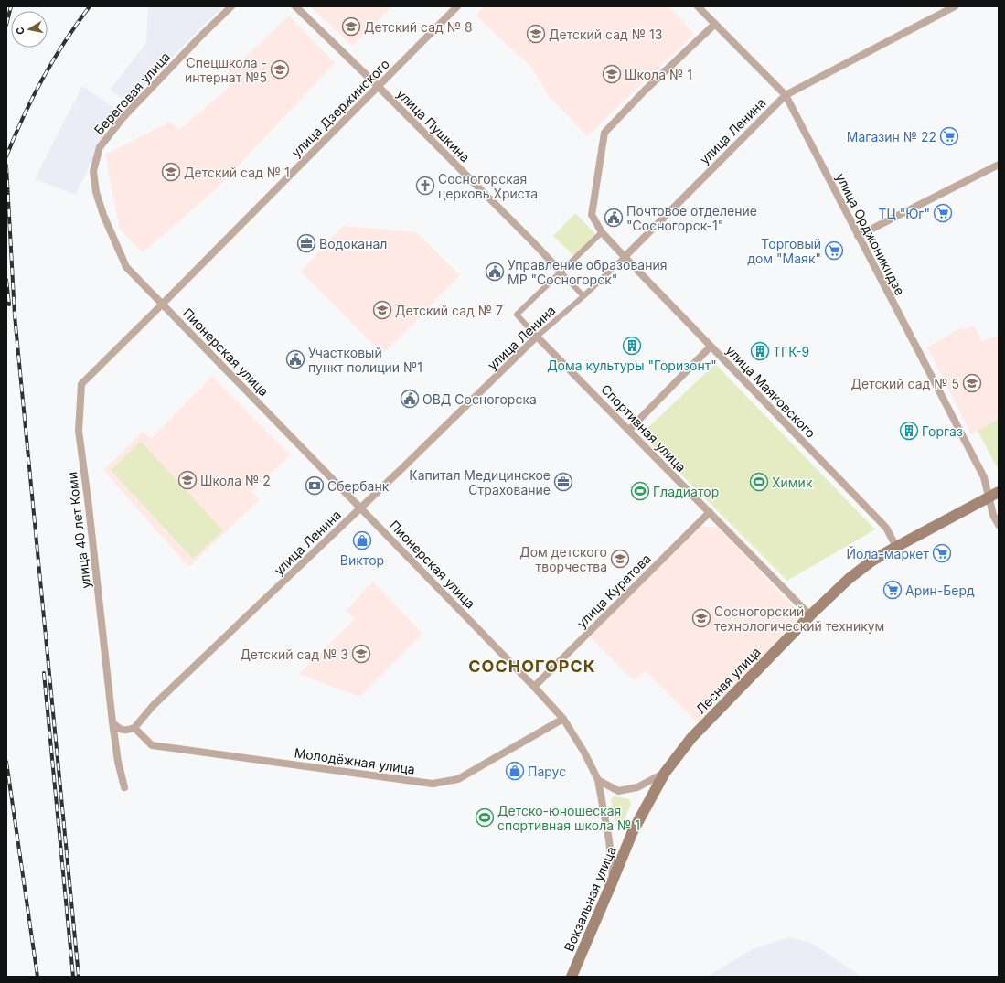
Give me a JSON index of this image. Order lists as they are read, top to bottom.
{
  "streets": {
    "main road": ["Лесная улица", "Вокзальная улица"],
    "street": [
      "Береговая улица",
      "улица Дзержинского",
      "улица Пушкина",
      "улица Ленина",
      "улица Орджоникидзе",
      "Пионерская улица",
      "улица Маяковского",
      "Спортивная улица",
      "улица 40 лет Коми",
      "улица Куратова",
      "Молодёжная улица"
    ]
  },
  "crossings": [
    ["Береговая улица", "улица Дзержинского"],
    ["Береговая улица", "Пионерская улица"],
    ["Береговая улица", "улица 40 лет Коми"],
    ["улица Дзержинского", "улица Пушкина"],
    ["улица Дзержинского", "Пионерская улица"],
    ["улица Дзержинского", "улица 40 лет Коми"],
    ["улица Пушкина", "улица Ленина"],
    ["улица Ленина", "улица Орджоникидзе"],
    ["улица Ленина", "Пионерская улица"],
    ["улица Ленина", "улица Маяковского"],
    ["улица Ленина", "Спортивная улица"],
    ["улица Ленина", "Молодёжная улица"],
    ["улица Орджоникидзе", "улица Маяковского"],
    ["улица Орджоникидзе", "Лесная улица"],
    ["Пионерская улица", "улица 40 лет Коми"],
    ["Пионерская улица", "улица Куратова"],
    ["Пионерская улица", "Молодёжная улица"],
    ["Пионерская улица", "Вокзальная улица"],
    ["улица Маяковского", "Лесная улица"],
    ["Спортивная улица", "улица Куратова"],
    ["Спортивная улица", "Лесная улица"],
    ["Лесная улица", "Вокзальная улица"]
  ],
  "districts": ["СОСНОГОРСК"],
  "places": {
    "school or university": [
      "Детский сад № 8",
      "Детский сад № 13",
      "Спецшкола - интернат №5",
      "Школа № 1",
      "Детский сад № 1",
      "Детский сад № 7",
      "Детский сад № 5",
      "Школа № 2",
      "Дом детского творчества",
      "Сосногорский технологический техникум",
      "Детский сад № 3"
    ],
    "supermarket": [
      "Магазин № 22",
      "ТЦ \"Юг\"",
      "Торговый дом \"Маяк\"",
      "Йола-маркет",
      "Арин-Берд"
    ],
    "church": ["Сосногорская церковь Христа"],
    "public building": [
      "Почтовое отделение \"Сосногорск-1\"",
      "Управление образования МР \"Сосногорск\"",
      "Участковый пункт полиции №1",
      "ОВД Сосногорска"
    ],
    "office": ["Водоканал", "Капитал Медицинское Страхование"],
    "building": ["Дома культуры \"Горизонт\"", "ТГК-9", "Горгаз"],
    "sports": ["Химик", "Гладиатор", "Детско-юношеская спортивная школа № 1"],
    "bank": ["Сбербанк"],
    "shop": ["Виктор", "Парус"]
  },
  "north": "left"
}
